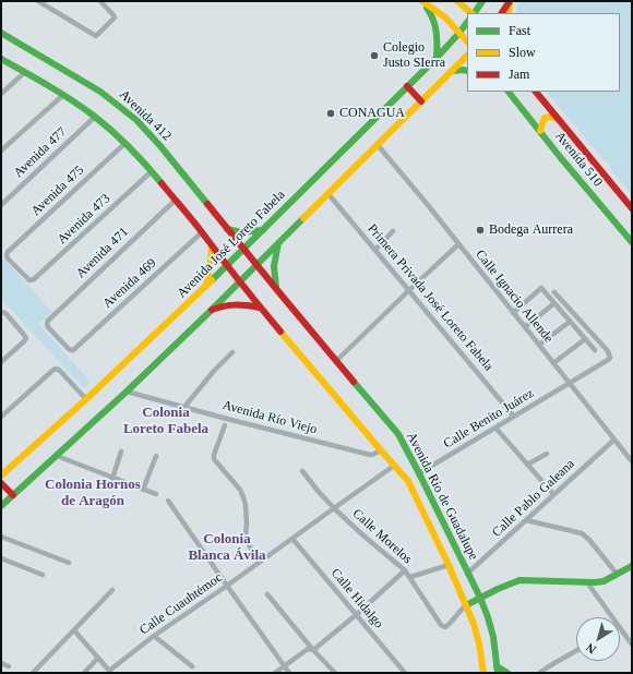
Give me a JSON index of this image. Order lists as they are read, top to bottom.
{
  "streets": {
    "main road": [
      "Avenida 412",
      "Avenida 510",
      "Avenida José Loreto Fabela",
      "Avenida Río de Guadalupe"
    ],
    "street": [
      "Avenida 477",
      "Avenida 475",
      "Avenida 473",
      "Avenida 471",
      "Avenida 469",
      "Calle Ignacio Allende",
      "Primera Privada José Loreto Fabela",
      "Avenida Río Viejo",
      "Calle Benito Juárez",
      "Calle Pablo Galeana",
      "Calle Morelos",
      "Calle Hidalgo",
      "Calle Cuauhtémoc"
    ]
  },
  "crossings": [
    ["Avenida 412", "Avenida José Loreto Fabela"],
    ["Avenida 412", "Avenida Río de Guadalupe"],
    ["Avenida 475", "Avenida 473"],
    ["Avenida José Loreto Fabela", "Avenida Río de Guadalupe"],
    ["Avenida 471", "Avenida 469"],
    ["Calle Ignacio Allende", "Calle Benito Juárez"],
    ["Calle Ignacio Allende", "Calle Pablo Galeana"],
    ["Primera Privada José Loreto Fabela", "Calle Benito Juárez"],
    ["Avenida Río Viejo", "Avenida Río de Guadalupe"],
    ["Calle Benito Juárez", "Avenida Río de Guadalupe"],
    ["Avenida Río de Guadalupe", "Calle Pablo Galeana"],
    ["Avenida Río de Guadalupe", "Calle Morelos"],
    ["Avenida Río de Guadalupe", "Calle Cuauhtémoc"],
    ["Calle Morelos", "Calle Cuauhtémoc"],
    ["Calle Hidalgo", "Calle Cuauhtémoc"]
  ],
  "districts": ["Colonia Loreto Fabela", "Colonia Hornos de Aragón", "Colonia Blanca Ávila"],
  "places": ["Colegio Justo SIerra", "CONAGUA", "Bodega Aurrera"],
  "legend": ["Fast", "Slow", "Jam"],
  "north": "bottom left"
}
